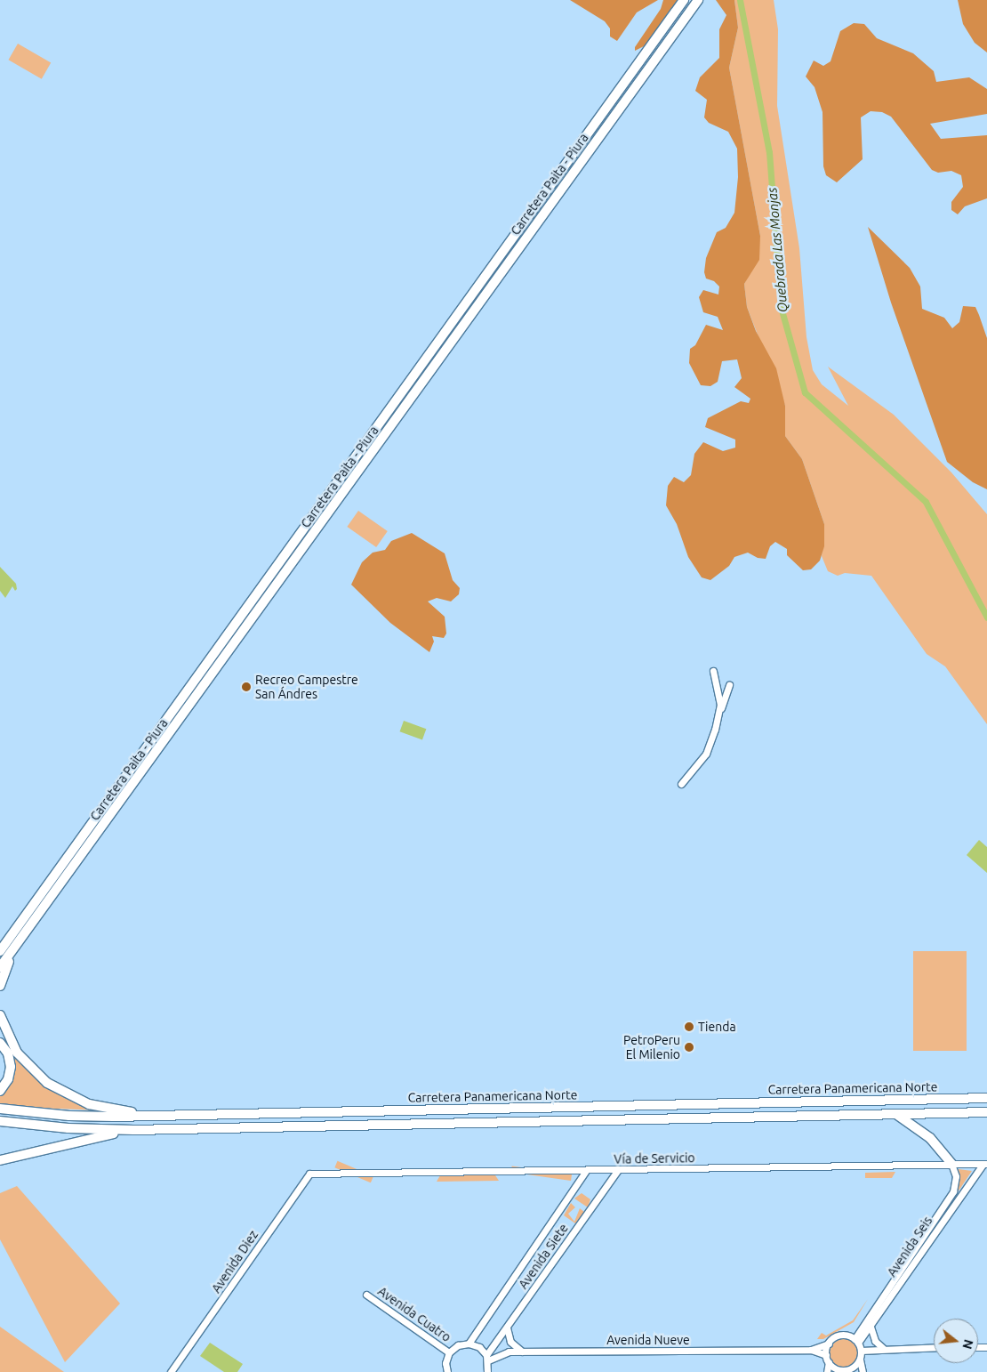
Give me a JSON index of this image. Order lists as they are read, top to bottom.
{
  "streets": {
    "highway": ["Carretera Paita - Piura", "Carretera Panamericana Norte"],
    "street": [
      "Vía de Servicio",
      "Avenida Seis",
      "Avenida Siete",
      "Avenida Diez",
      "Avenida Cuatro",
      "Avenida Nueve"
    ]
  },
  "crossings": [
    ["Vía de Servicio", "Avenida Seis"],
    ["Vía de Servicio", "Avenida Siete"],
    ["Vía de Servicio", "Avenida Diez"],
    ["Avenida Seis", "Avenida Nueve"],
    ["Avenida Siete", "Avenida Nueve"]
  ],
  "water": ["Quebrada Las Monjas"],
  "places": ["Recreo Campestre San Ándres", "Tienda", "PetroPeru El Milenio"],
  "north": "right"
}
